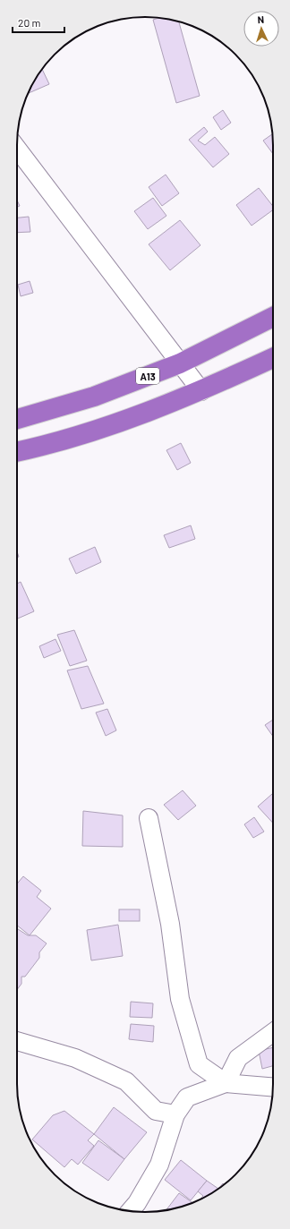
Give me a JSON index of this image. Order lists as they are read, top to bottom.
{
  "streets": {
    "highway": ["A13"]
  },
  "scale_bar": "20 m",
  "north": "top"
}
